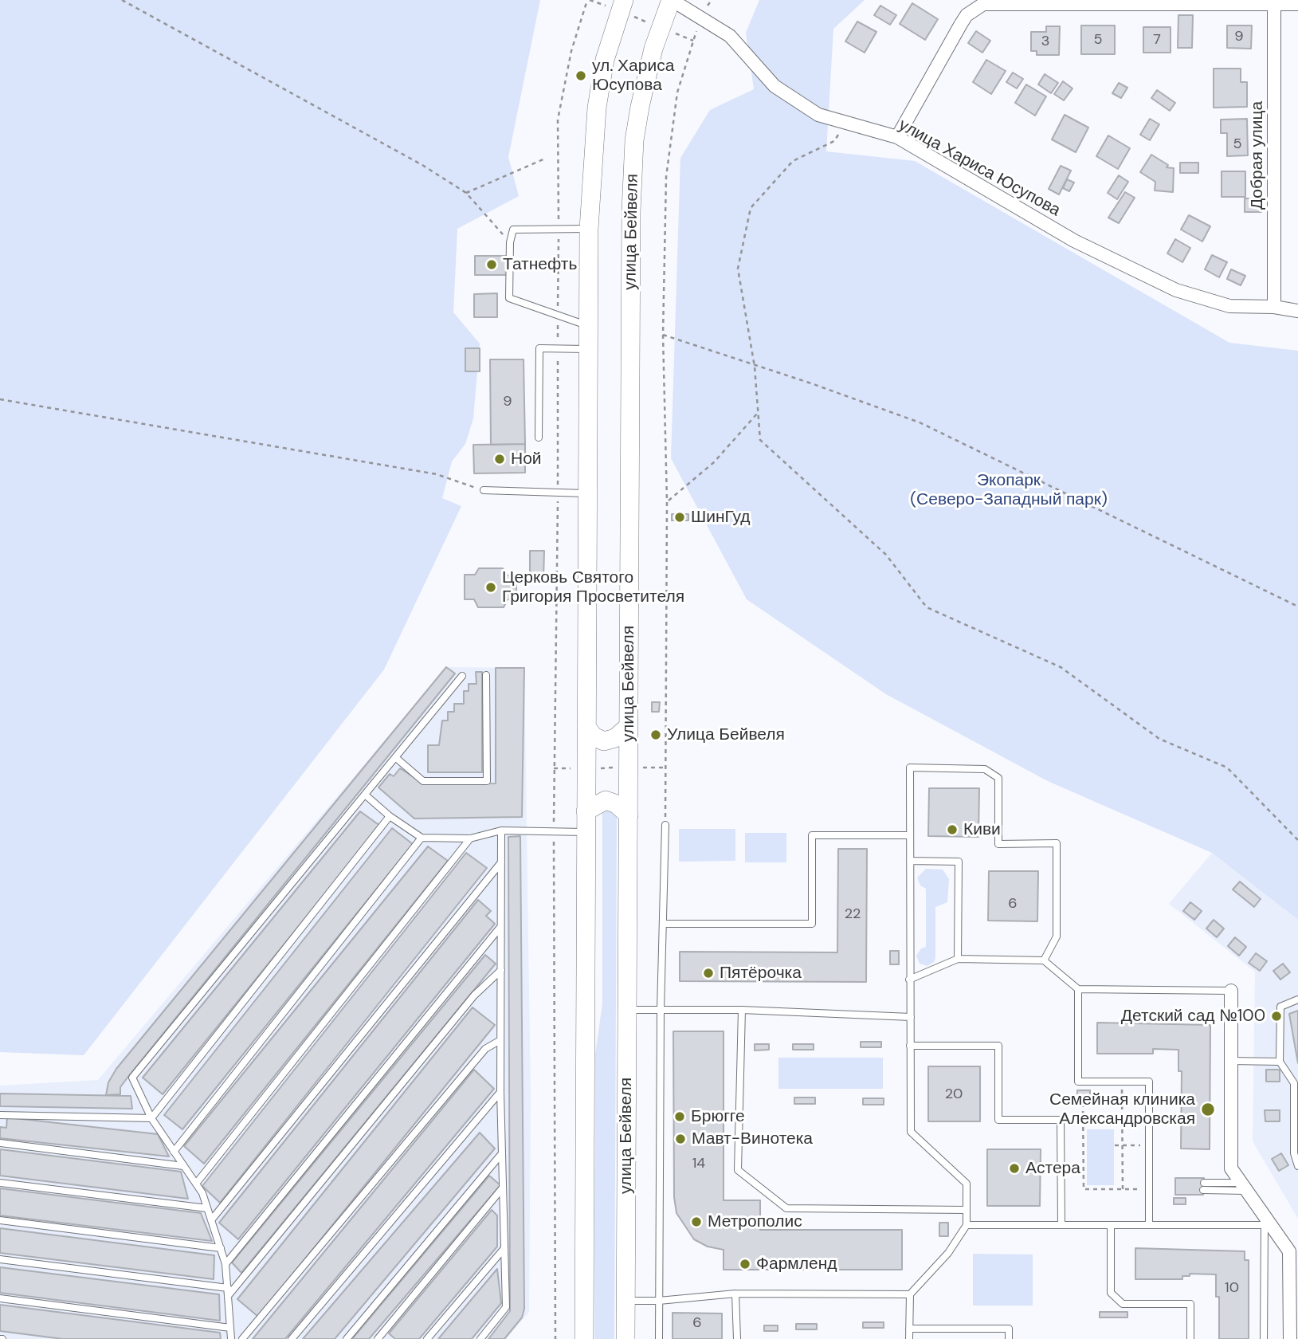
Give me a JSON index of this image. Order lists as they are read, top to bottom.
{
  "streets": {
    "main road": ["улица Бейвеля"],
    "street": ["Добрая улица", "улица Хариса Юсупова"]
  },
  "crossings": [
    ["Добрая улица", "улица Хариса Юсупова"],
    ["улица Хариса Юсупова", "улица Бейвеля"]
  ],
  "parks": ["Экопарк (Северо-Западный парк)"],
  "places": [
    "ул. Хариса Юсупова",
    "Татнефть",
    "Ной",
    "ШинГуд",
    "Церковь Святого Григория Просветителя",
    "Улица Бейвеля",
    "Киви",
    "Пятёрочка",
    "Детский сад №100",
    "Семейная клиника Александровская",
    "Брюгге",
    "Мавт-Винотека",
    "Астера",
    "Метрополис",
    "Фармленд"
  ],
  "house_numbers": [
    "9",
    "5",
    "7",
    "3",
    "5",
    "9",
    "6",
    "22",
    "20",
    "14",
    "10",
    "6"
  ]
}
